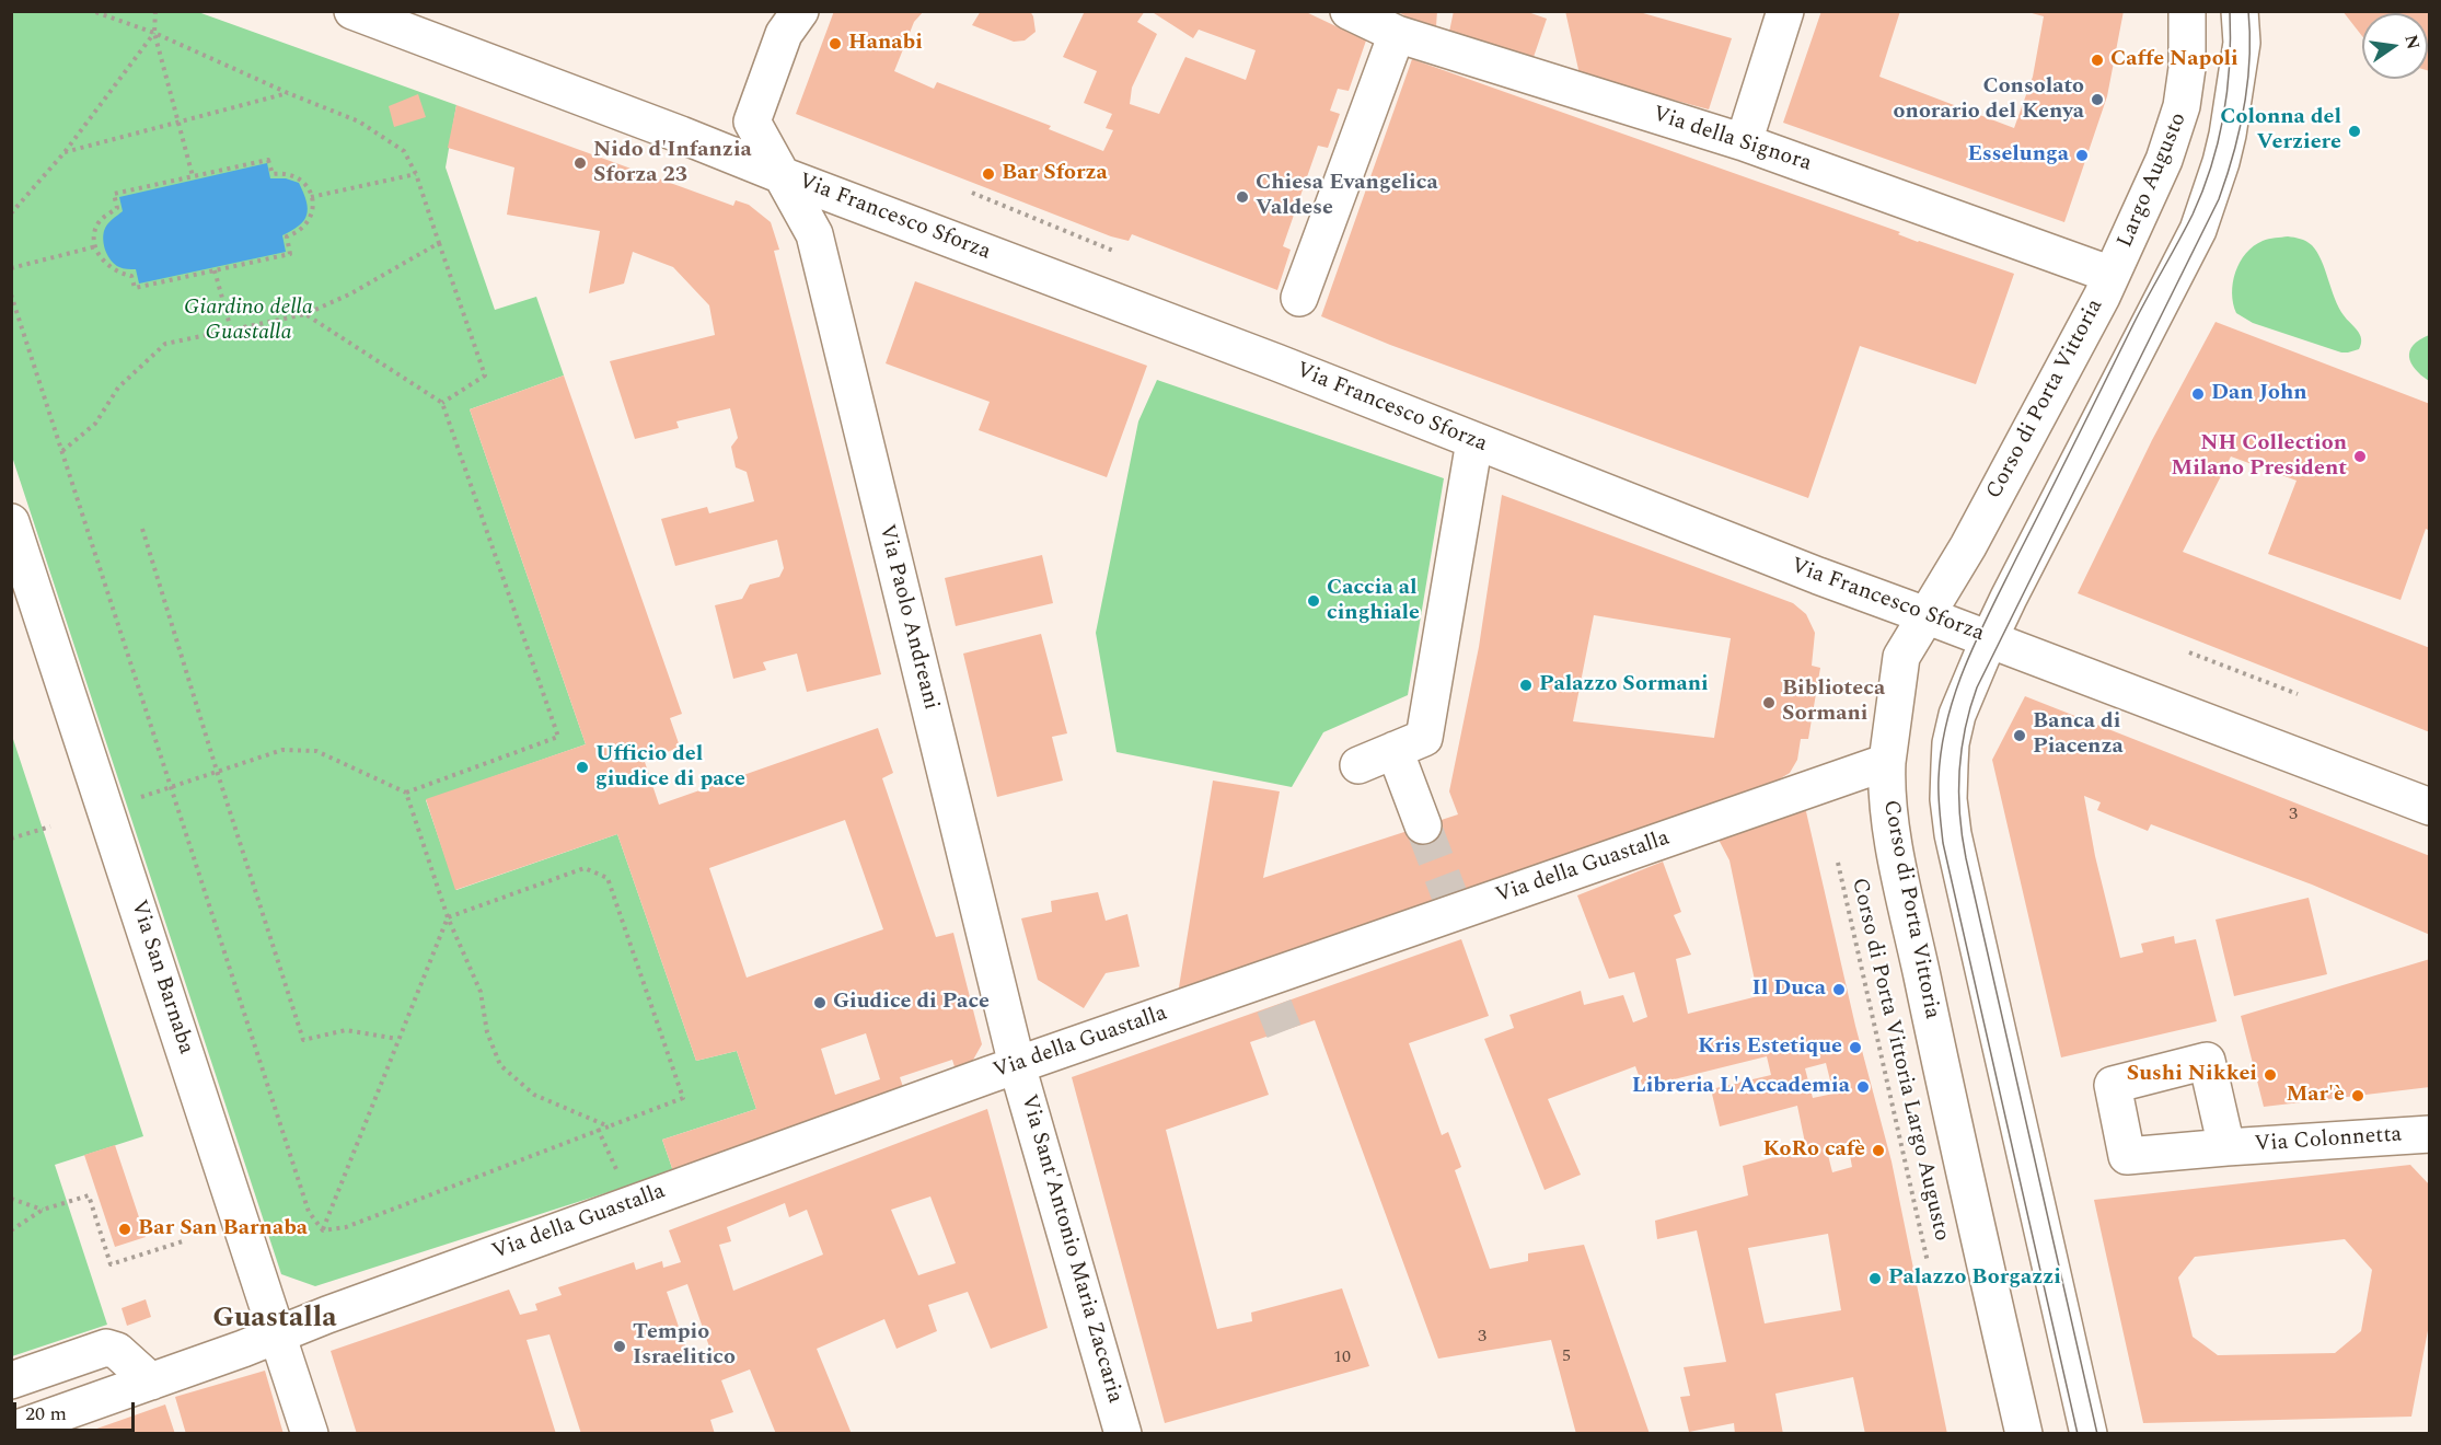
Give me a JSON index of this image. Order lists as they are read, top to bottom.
{
  "streets": {
    "street": [
      "Via della Signora",
      "Largo Augusto",
      "Via Francesco Sforza",
      "Corso di Porta Vittoria",
      "Via Paolo Andreani",
      "Via della Guastalla",
      "Via San Barnaba",
      "Via Colonnetta",
      "Via Sant'Antonio Maria Zaccaria"
    ],
    "path": ["Corso di Porta Vittoria Largo Augusto"]
  },
  "crossings": [
    ["Via della Signora", "Largo Augusto"],
    ["Via della Signora", "Corso di Porta Vittoria"],
    ["Largo Augusto", "Corso di Porta Vittoria"],
    ["Via Francesco Sforza", "Corso di Porta Vittoria"],
    ["Via Francesco Sforza", "Via Paolo Andreani"],
    ["Corso di Porta Vittoria", "Via della Guastalla"],
    ["Via Paolo Andreani", "Via della Guastalla"],
    ["Via Paolo Andreani", "Via Sant'Antonio Maria Zaccaria"],
    ["Via della Guastalla", "Via San Barnaba"],
    ["Via della Guastalla", "Via Sant'Antonio Maria Zaccaria"]
  ],
  "districts": ["Guastalla"],
  "parks": ["Giardino della Guastalla"],
  "places": [
    "Hanabi",
    "Caffe Napoli",
    "Consolato onorario del Kenya",
    "Colonna del Verziere",
    "Esselunga",
    "Nido d'Infanzia Sforza 23",
    "Bar Sforza",
    "Chiesa Evangelica Valdese",
    "Dan John",
    "NH Collection Milano President",
    "Caccia al cinghiale",
    "Palazzo Sormani",
    "Biblioteca Sormani",
    "Banca di Piacenza",
    "Ufficio del giudice di pace",
    "Il Duca",
    "Giudice di Pace",
    "Kris Estetique",
    "Sushi Nikkei",
    "Libreria L'Accademia",
    "Mar'è",
    "KoRo cafè",
    "Bar San Barnaba",
    "Palazzo Borgazzi",
    "Tempio Israelitico"
  ],
  "house_numbers": [
    "3",
    "3",
    "5",
    "10"
  ],
  "scale_bar": "20 m",
  "north": "right"
}
